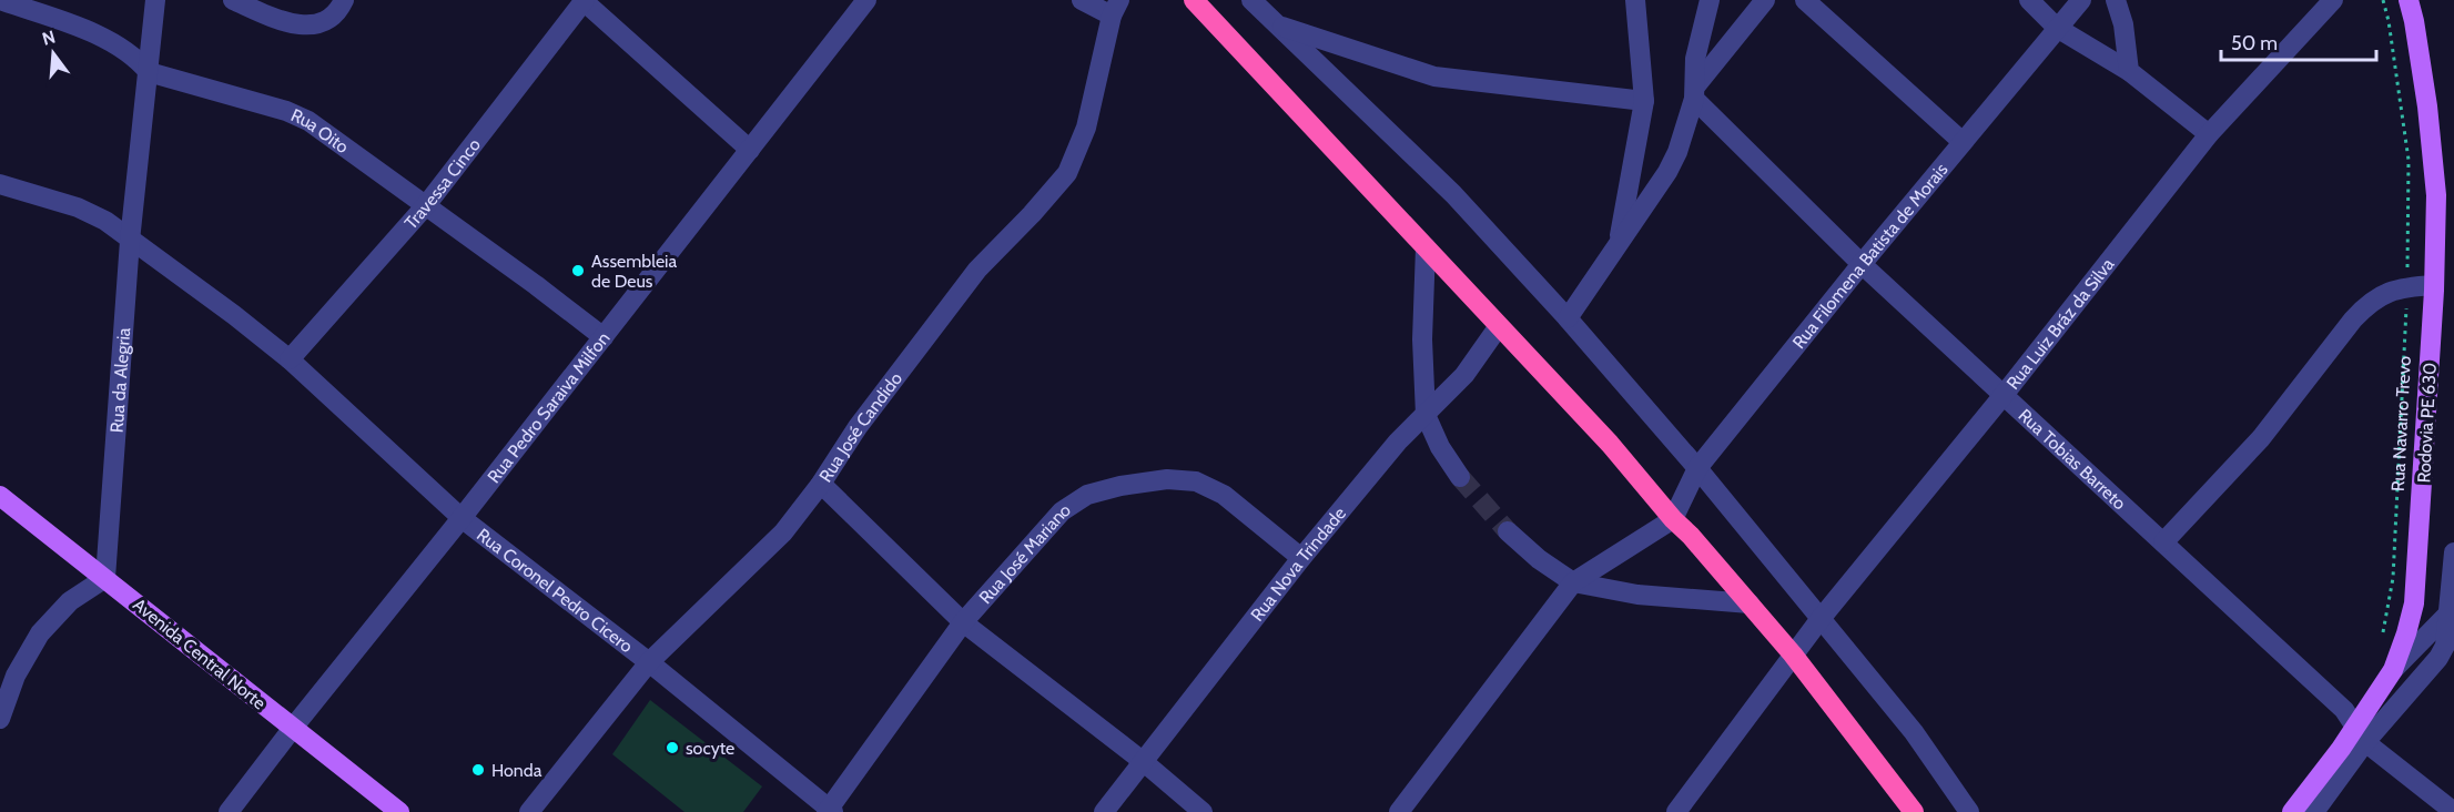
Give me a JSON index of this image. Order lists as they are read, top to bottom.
{
  "streets": {
    "main road": ["Rodovia PE 630", "Avenida Central Norte"],
    "street": [
      "Rua Oito",
      "Travessa Cinco",
      "Rua Filomena Batista de Morais",
      "Rua Luiz Bráz da Silva",
      "Rua da Alegria",
      "Rua Pedro Saraiva Milfon",
      "Rua José Candido",
      "Rua Tobias Barreto",
      "Rua José Mariano",
      "Rua Nova Trindade",
      "Rua Coronel Pedro Cicero"
    ],
    "path": ["Rua Navarro Trevo"]
  },
  "crossings": [
    ["Rua Oito", "Travessa Cinco"],
    ["Rua Oito", "Rua da Alegria"],
    ["Rua Oito", "Rua Pedro Saraiva Milfon"],
    ["Travessa Cinco", "Rua Coronel Pedro Cicero"],
    ["Rua Filomena Batista de Morais", "Rua Tobias Barreto"],
    ["Rua Luiz Bráz da Silva", "Rua Tobias Barreto"],
    ["Rua da Alegria", "Rua Coronel Pedro Cicero"],
    ["Rua da Alegria", "Avenida Central Norte"],
    ["Rua Pedro Saraiva Milfon", "Rua Coronel Pedro Cicero"],
    ["Rua Pedro Saraiva Milfon", "Avenida Central Norte"],
    ["Rodovia PE 630", "Rua Tobias Barreto"],
    ["Rua José Candido", "Rua Coronel Pedro Cicero"],
    ["Rua José Mariano", "Rua Nova Trindade"],
    ["Rua José Mariano", "Rua Coronel Pedro Cicero"]
  ],
  "places": ["Assembleia de Deus", "socyte", "Honda"],
  "scale_bar": "50 m",
  "north": "top"
}
